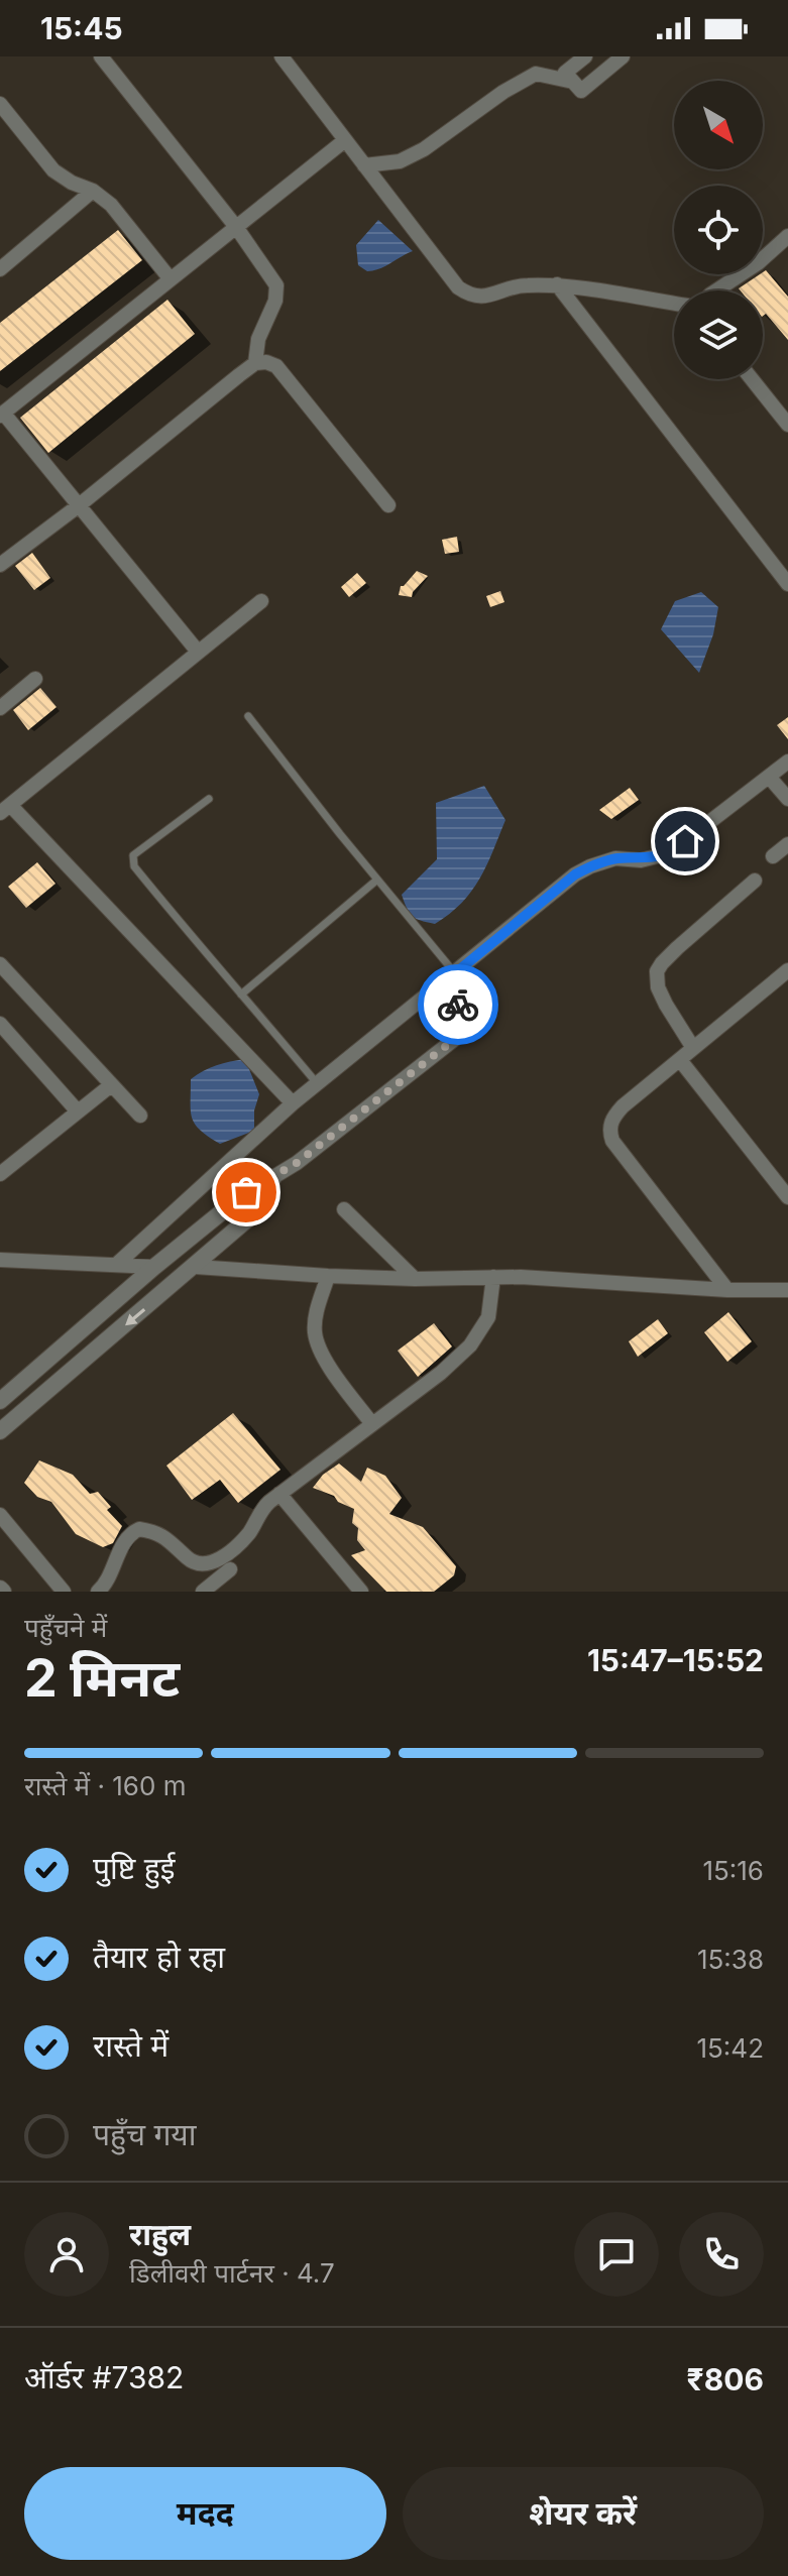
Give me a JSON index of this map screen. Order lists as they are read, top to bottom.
{
  "north": "bottom right",
  "page": {
    "status": "15:45",
    "heading": ["2 मिनट", "पहुँचने में", "15:47–15:52"],
    "panel": [
      "राहुल",
      "डिलीवरी पार्टनर · 4.7",
      "ऑर्डर #7382",
      "₹806"
    ],
    "bar": "रास्ते में · 160 m",
    "list": [
      ["पुष्टि हुई", "15:16"],
      ["तैयार हो रहा", "15:38"],
      ["रास्ते में", "15:42"],
      "पहुँच गया"
    ],
    "buttons": ["मदद", "शेयर करें"]
  }
}
